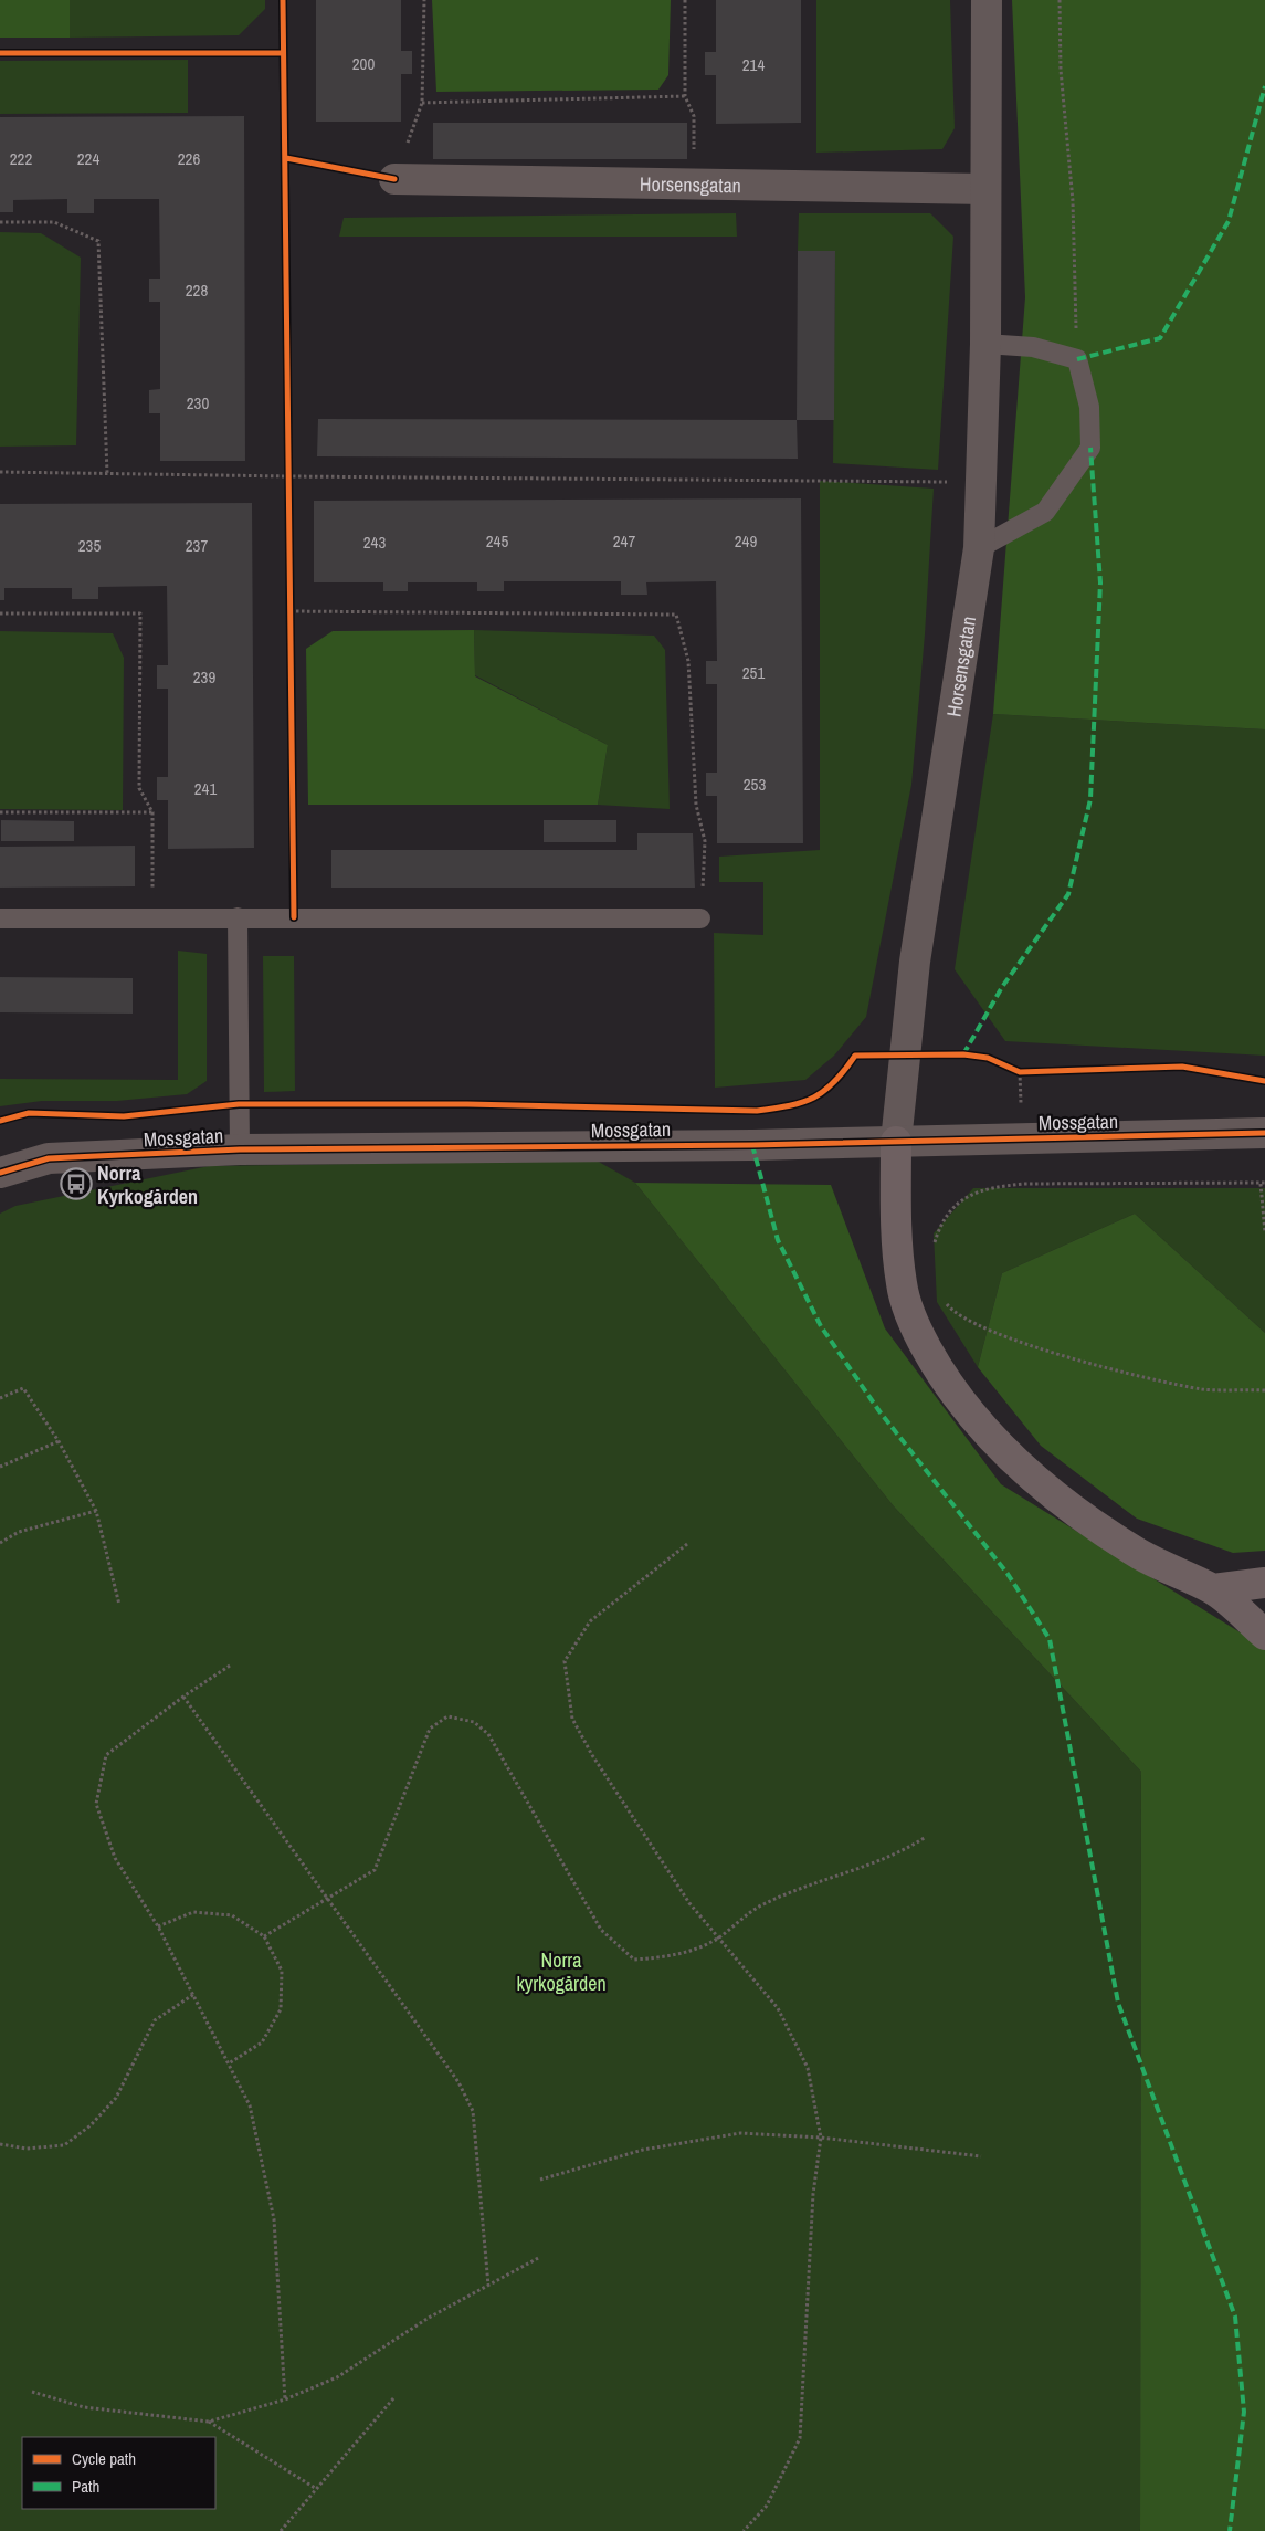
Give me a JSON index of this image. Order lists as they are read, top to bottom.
{
  "streets": {
    "street": ["Horsensgatan", "Mossgatan"]
  },
  "crossings": [
    ["Horsensgatan", "Mossgatan"]
  ],
  "parks": ["Norra kyrkogården"],
  "places": {
    "bus stop": ["Norra Kyrkogården"]
  },
  "house_numbers": [
    "200",
    "214",
    "222",
    "224",
    "226",
    "228",
    "230",
    "245",
    "247",
    "249",
    "243",
    "235",
    "237",
    "251",
    "239",
    "253",
    "241"
  ],
  "legend": ["Cycle path", "Path"]
}
